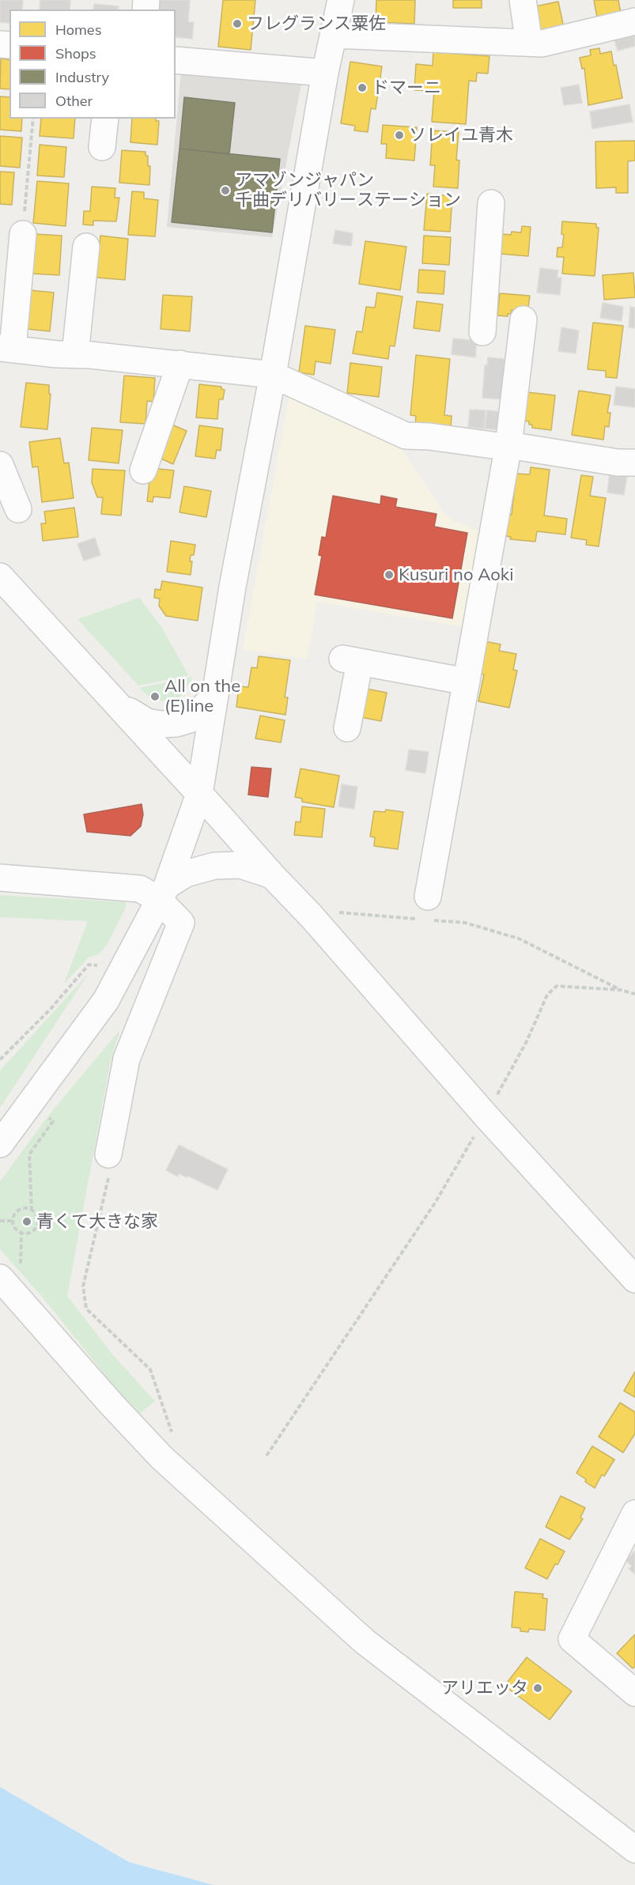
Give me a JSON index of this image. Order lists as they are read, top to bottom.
{
  "places": [
    "フレグランス粟佐",
    "ドマーニ",
    "ソレイユ青木",
    "アマゾンジャパン 千曲デリバリーステーション",
    "Kusuri no Aoki",
    "All on the (E)line",
    "青くて大きな家",
    "アリエッタ"
  ],
  "legend": [
    "Homes",
    "Shops",
    "Industry",
    "Other"
  ]
}
